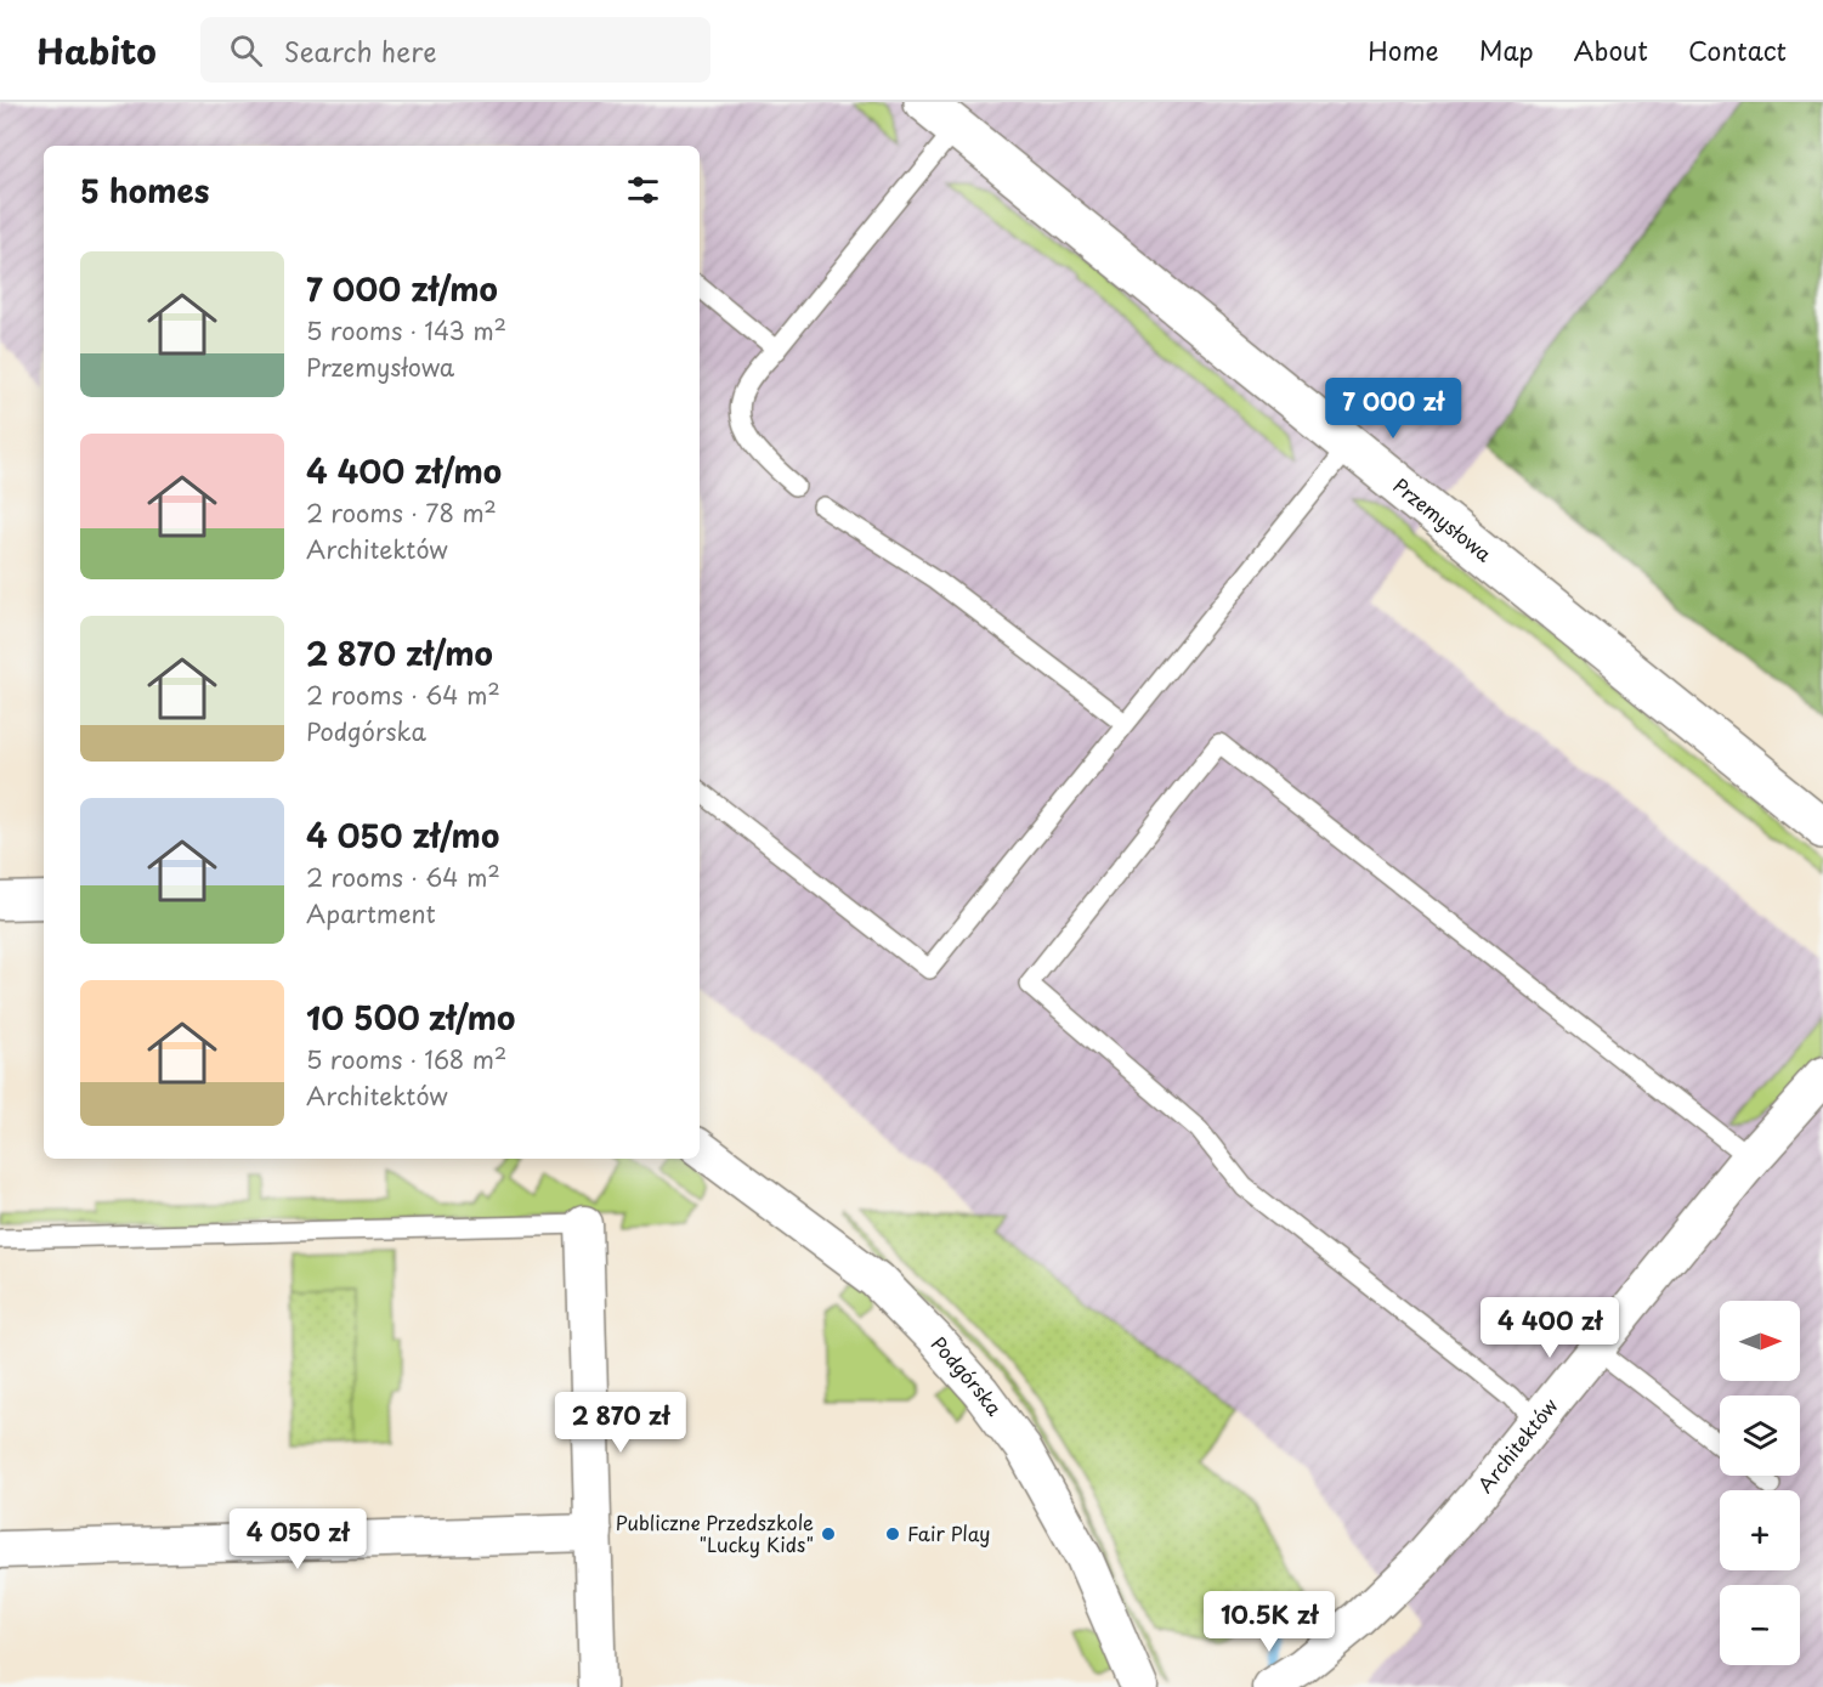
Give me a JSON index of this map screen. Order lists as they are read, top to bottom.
{
  "streets": {
    "street": ["Przemysłowa", "Podgórska", "Architektów"]
  },
  "places": ["Publiczne Przedszkole \"Lucky Kids\"", "Fair Play"],
  "north": "right",
  "page": {
    "header": "Habito",
    "search": "Search here",
    "nav": [
      "Home",
      "Map",
      "About",
      "Contact"
    ],
    "heading": "5 homes",
    "list": [
      {
        "name": "7 000 zł/mo",
        "note": "5 rooms · 143 m² · Przemysłowa"
      },
      {
        "name": "4 400 zł/mo",
        "note": "2 rooms · 78 m² · Architektów"
      },
      {
        "name": "2 870 zł/mo",
        "note": "2 rooms · 64 m² · Podgórska"
      },
      {
        "name": "4 050 zł/mo",
        "note": "2 rooms · 64 m² · Apartment"
      },
      {
        "name": "10 500 zł/mo",
        "note": "5 rooms · 168 m² · Architektów"
      }
    ],
    "price": [
      "7 000 zł",
      "4 400 zł",
      "2 870 zł",
      "4 050 zł",
      "10.5K zł"
    ],
    "map_buttons": ["+", "−"]
  }
}
